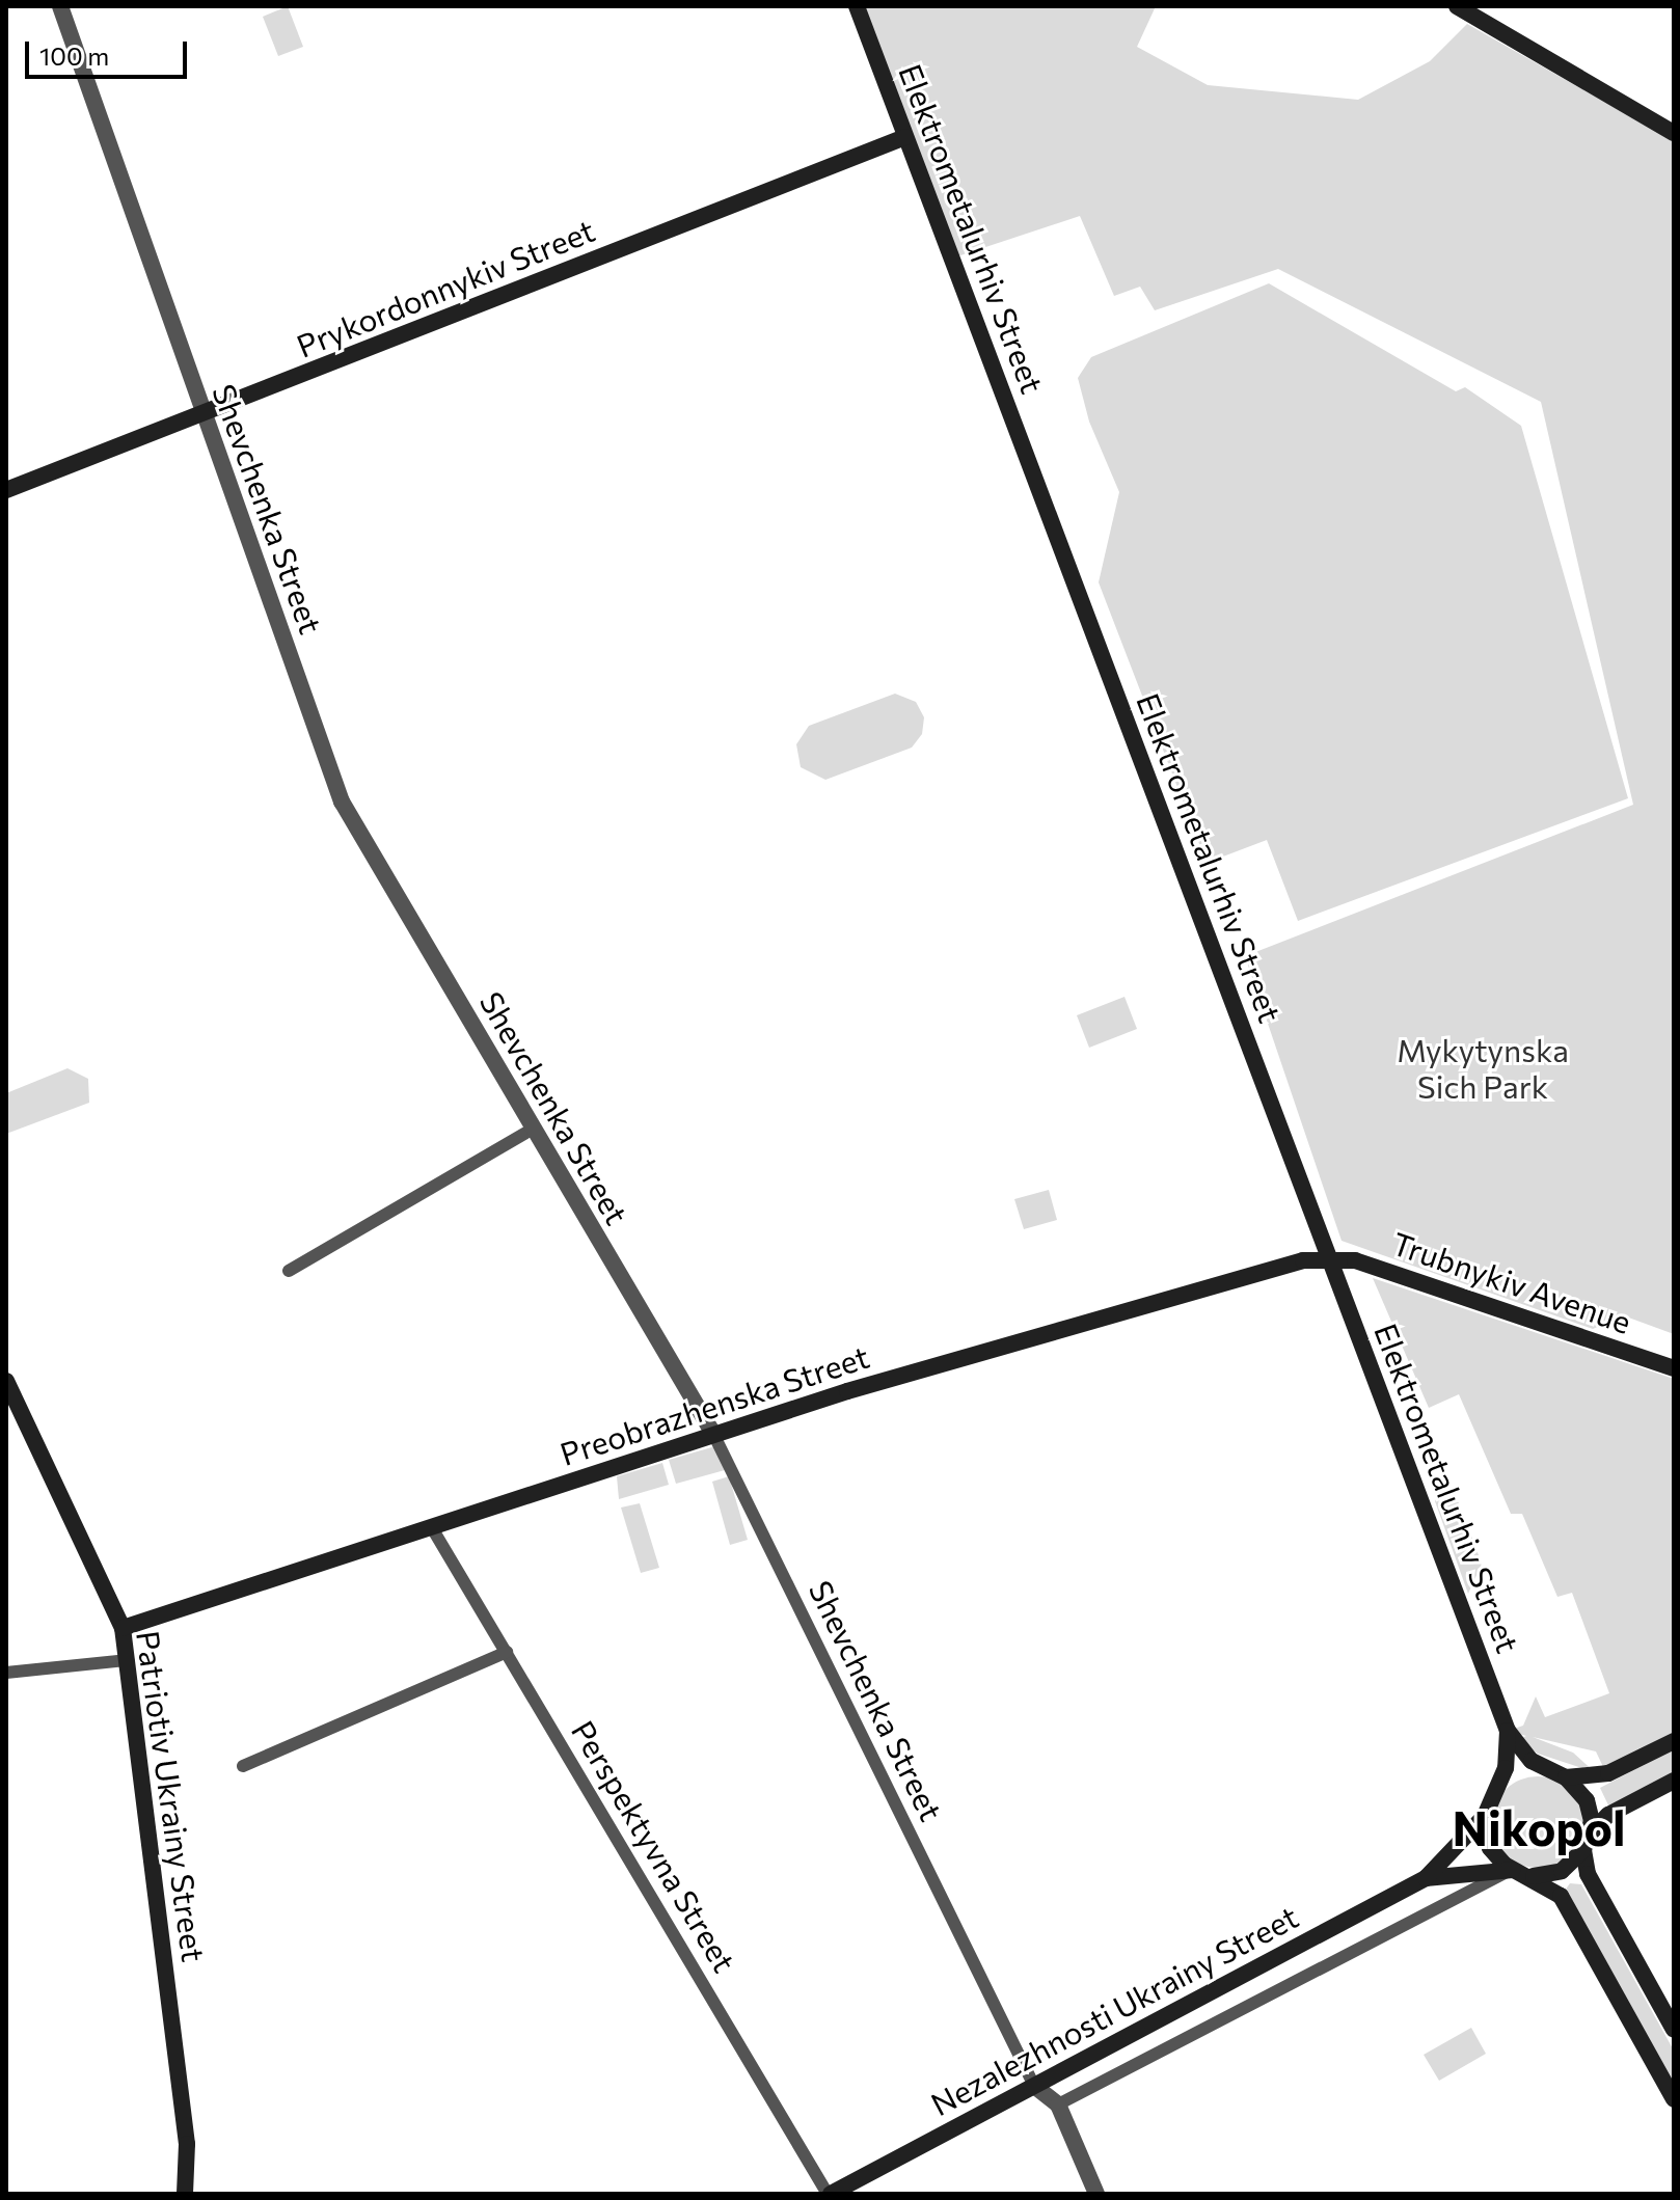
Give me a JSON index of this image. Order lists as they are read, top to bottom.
{
  "streets": {
    "main road": [
      "Elektrometalurhiv Street",
      "Prykordonnykiv Street",
      "Trubnykiv Avenue",
      "Preobrazhenska Street",
      "Patriotiv Ukrainy Street",
      "Nezalezhnosti Ukrainy Street"
    ],
    "street": ["Shevchenka Street", "Perspektyvna Street"]
  },
  "crossings": [
    ["Elektrometalurhiv Street", "Prykordonnykiv Street"],
    ["Elektrometalurhiv Street", "Trubnykiv Avenue"],
    ["Elektrometalurhiv Street", "Preobrazhenska Street"],
    ["Elektrometalurhiv Street", "Nezalezhnosti Ukrainy Street"],
    ["Prykordonnykiv Street", "Shevchenka Street"],
    ["Shevchenka Street", "Preobrazhenska Street"],
    ["Shevchenka Street", "Nezalezhnosti Ukrainy Street"],
    ["Trubnykiv Avenue", "Preobrazhenska Street"],
    ["Preobrazhenska Street", "Patriotiv Ukrainy Street"],
    ["Preobrazhenska Street", "Perspektyvna Street"],
    ["Perspektyvna Street", "Nezalezhnosti Ukrainy Street"]
  ],
  "districts": ["Nikopol"],
  "parks": ["Mykytynska Sich Park"],
  "scale_bar": "100 m"
}
